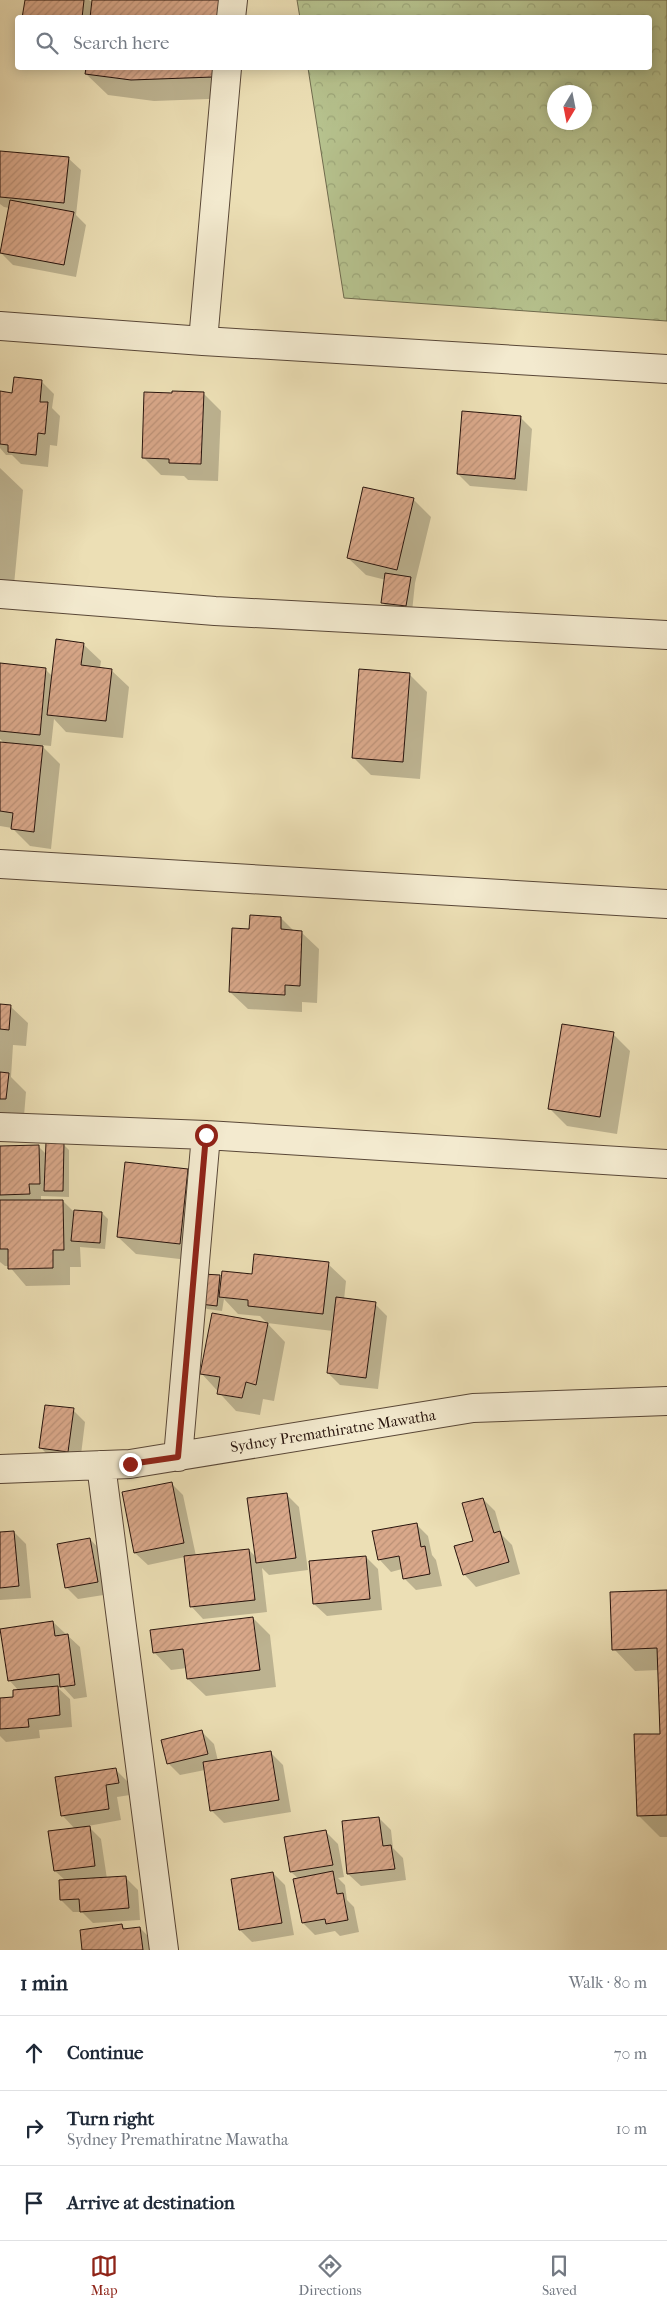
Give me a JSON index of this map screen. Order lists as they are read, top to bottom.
{
  "streets": {
    "street": ["Sydney Premathiratne Mawatha"]
  },
  "north": "bottom",
  "page": {
    "search": "Search here",
    "heading": ["1 min", "Walk · 80 m"],
    "list": [
      ["Continue", "70 m"],
      ["Turn right", "Sydney Premathiratne Mawatha", "10 m"],
      "Arrive at destination"
    ],
    "nav": ["Map", "Directions", "Saved"]
  }
}
